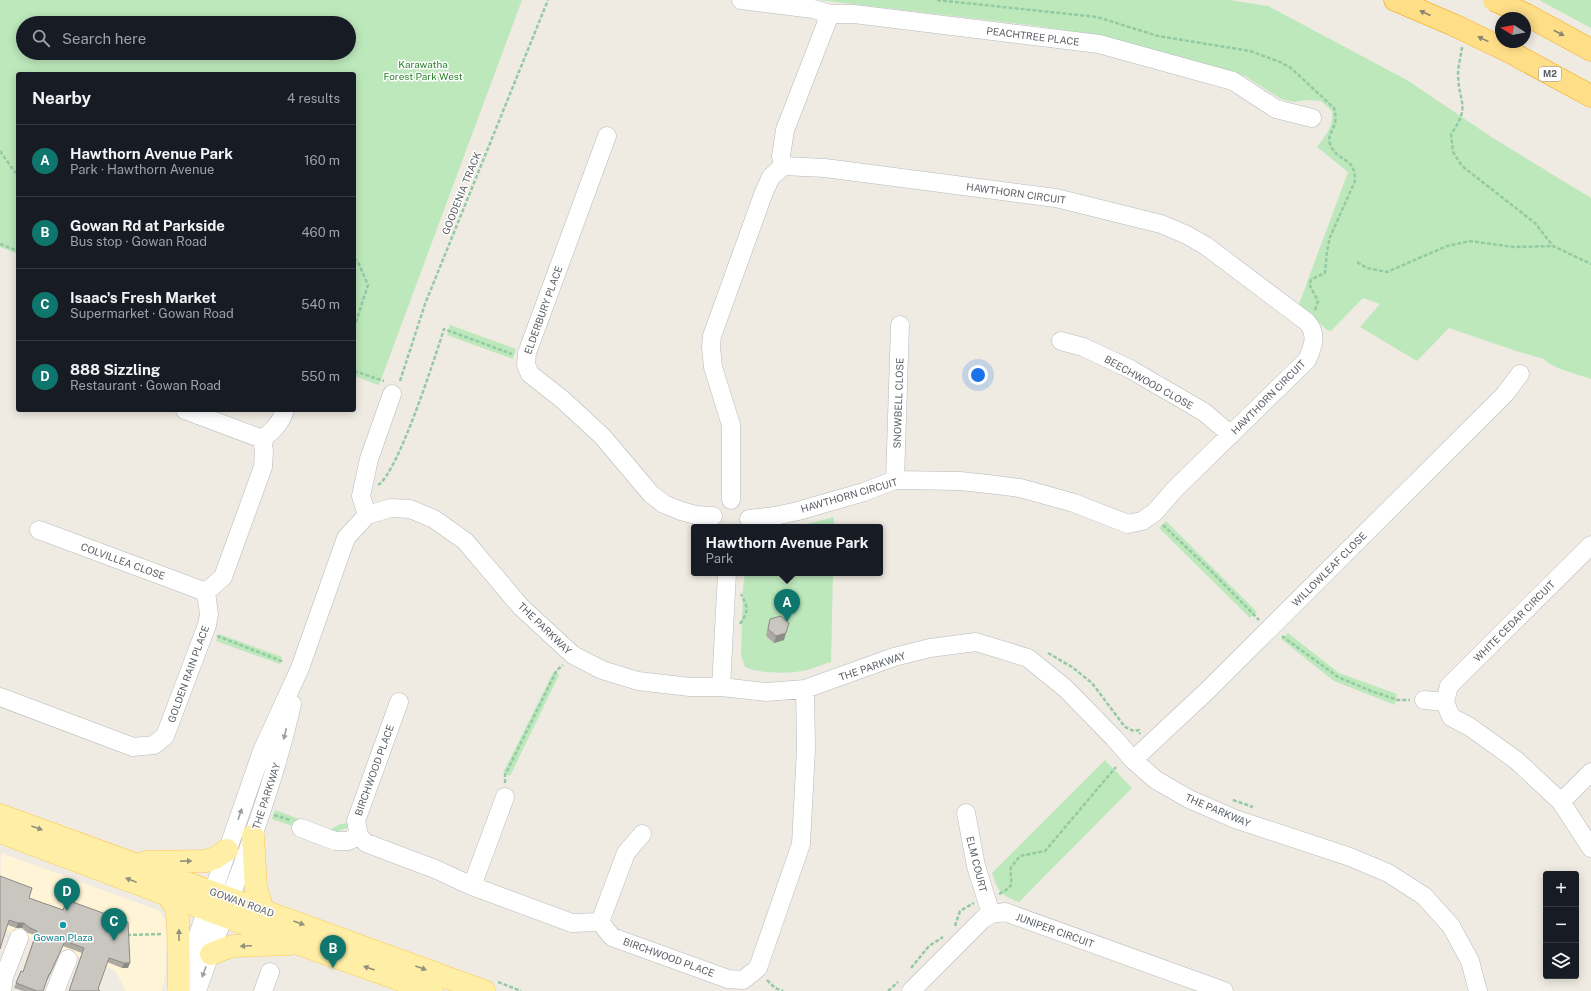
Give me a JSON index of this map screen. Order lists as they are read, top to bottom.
{
  "streets": {
    "highway": ["M2"],
    "main road": ["GOWAN ROAD"],
    "street": [
      "PEACHTREE PLACE",
      "HAWTHORN CIRCUIT",
      "ELDERBURY PLACE",
      "BEECHWOOD CLOSE",
      "SNOWBELL CLOSE",
      "COLVILLEA CLOSE",
      "WILLOWLEAF CLOSE",
      "WHITE CEDAR CIRCUIT",
      "THE PARKWAY",
      "GOLDEN RAIN PLACE",
      "BIRCHWOOD PLACE",
      "ELM COURT",
      "JUNIPER CIRCUIT"
    ],
    "path": ["GOODENIA TRACK"]
  },
  "crossings": [
    ["HAWTHORN CIRCUIT", "BEECHWOOD CLOSE"],
    ["HAWTHORN CIRCUIT", "SNOWBELL CLOSE"],
    ["COLVILLEA CLOSE", "GOLDEN RAIN PLACE"],
    ["WILLOWLEAF CLOSE", "THE PARKWAY"],
    ["THE PARKWAY", "GOWAN ROAD"],
    ["ELM COURT", "JUNIPER CIRCUIT"]
  ],
  "parks": ["Karawatha Forest Park West"],
  "places": ["Gowan Plaza"],
  "north": "left",
  "page": {
    "search": "Search here",
    "heading": ["Nearby", "4 results"],
    "list": [
      {
        "mark": "A",
        "name": "Hawthorn Avenue Park",
        "note": "Park · Hawthorn Avenue",
        "value": "160 m"
      },
      {
        "mark": "B",
        "name": "Gowan Rd at Parkside",
        "note": "Bus stop · Gowan Road",
        "value": "460 m"
      },
      {
        "mark": "C",
        "name": "Isaac's Fresh Market",
        "note": "Supermarket · Gowan Road",
        "value": "540 m"
      },
      {
        "mark": "D",
        "name": "888 Sizzling",
        "note": "Restaurant · Gowan Road",
        "value": "550 m"
      }
    ],
    "popup": ["Hawthorn Avenue Park", "Park"],
    "pins": [
      "A",
      "D",
      "C",
      "B"
    ],
    "map_buttons": ["+", "−"]
  }
}
